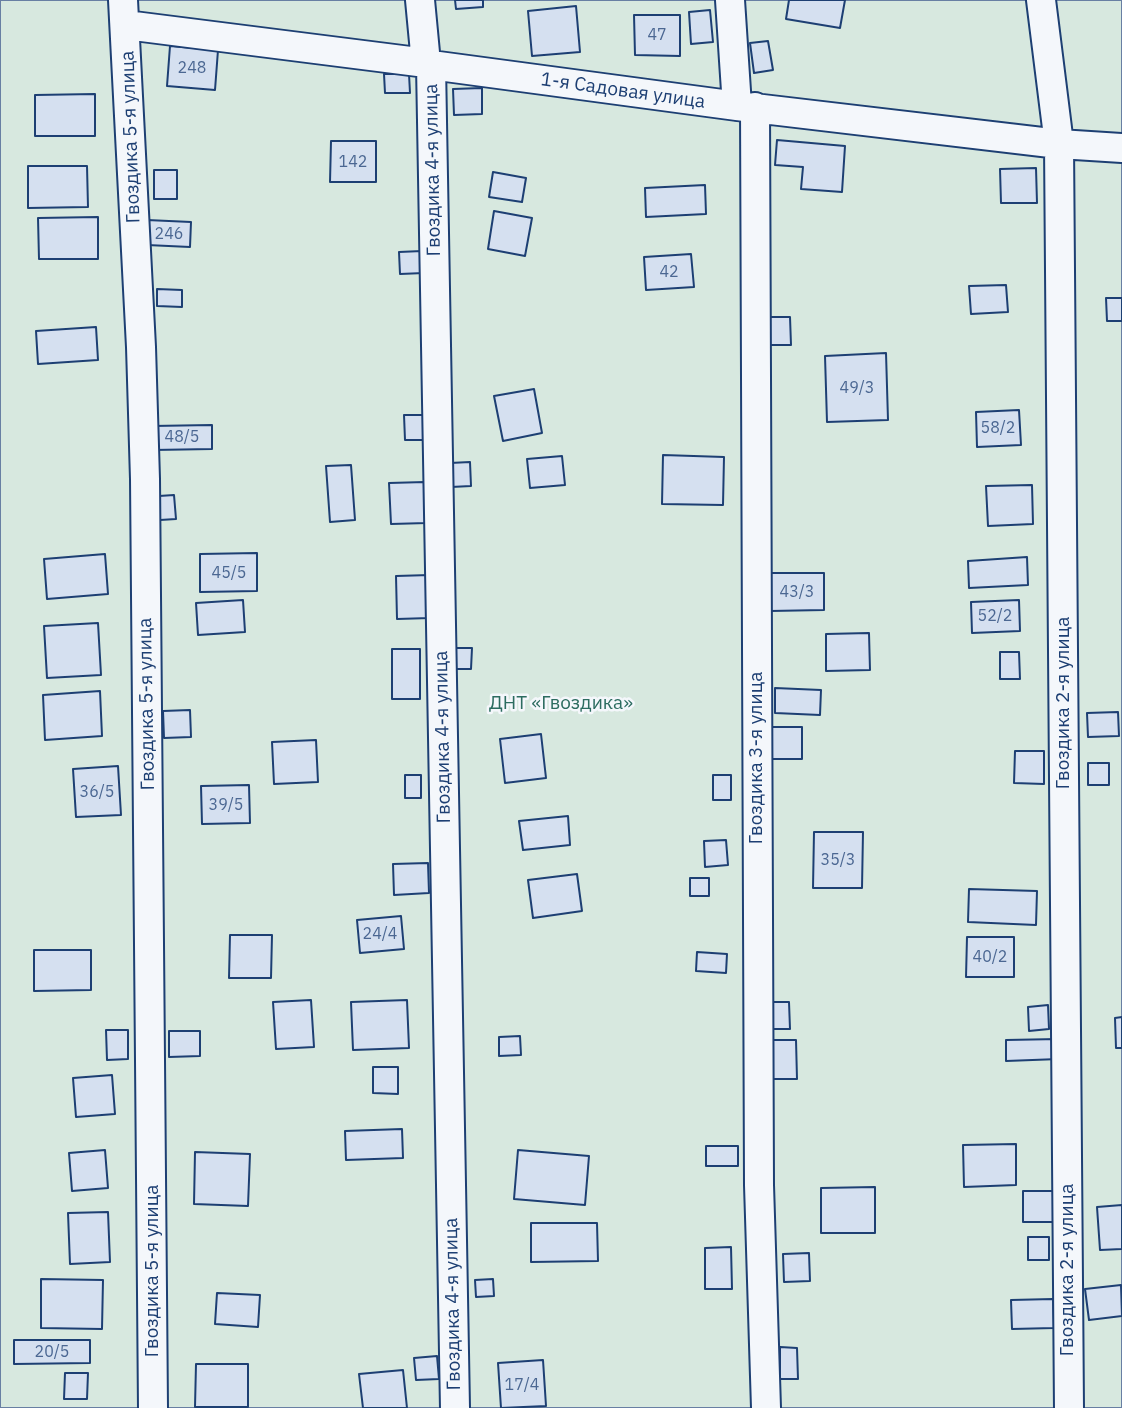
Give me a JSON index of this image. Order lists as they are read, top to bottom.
{
  "streets": {
    "street": [
      "1-я Садовая улица",
      "Гвоздика 5-я улица",
      "Гвоздика 4-я улица",
      "Гвоздика 2-я улица",
      "Гвоздика 3-я улица"
    ]
  },
  "crossings": [
    ["1-я Садовая улица", "Гвоздика 5-я улица"],
    ["1-я Садовая улица", "Гвоздика 4-я улица"],
    ["1-я Садовая улица", "Гвоздика 2-я улица"],
    ["1-я Садовая улица", "Гвоздика 3-я улица"]
  ],
  "parks": ["ДНТ «Гвоздика»"],
  "house_numbers": [
    "47",
    "248",
    "142",
    "246",
    "42",
    "49/3",
    "58/2",
    "48/5",
    "45/5",
    "43/3",
    "52/2",
    "36/5",
    "39/5",
    "35/3",
    "24/4",
    "40/2",
    "20/5",
    "17/4"
  ]
}
